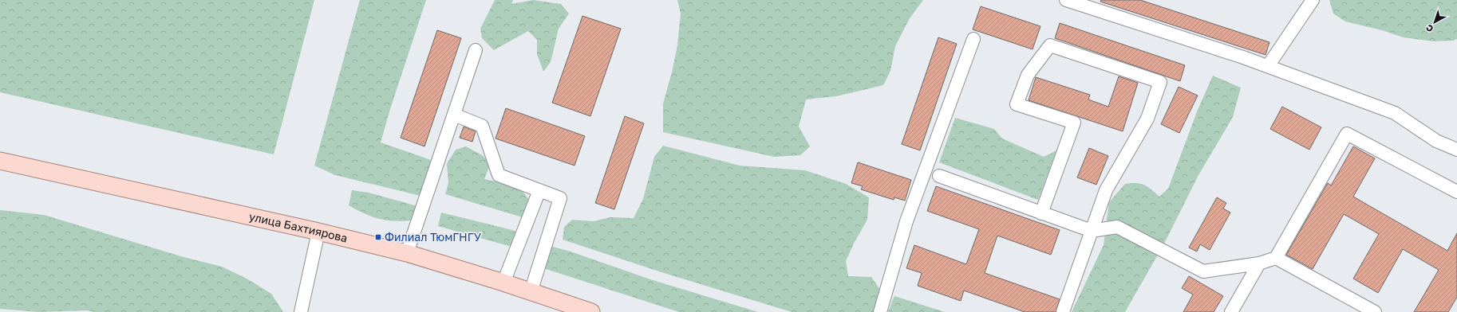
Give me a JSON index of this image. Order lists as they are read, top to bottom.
{
  "streets": {
    "main road": ["улица Бахтиярова"]
  },
  "places": {
    "transit": ["Филиал ТюмГНГУ"]
  },
  "north": "bottom left"
}
